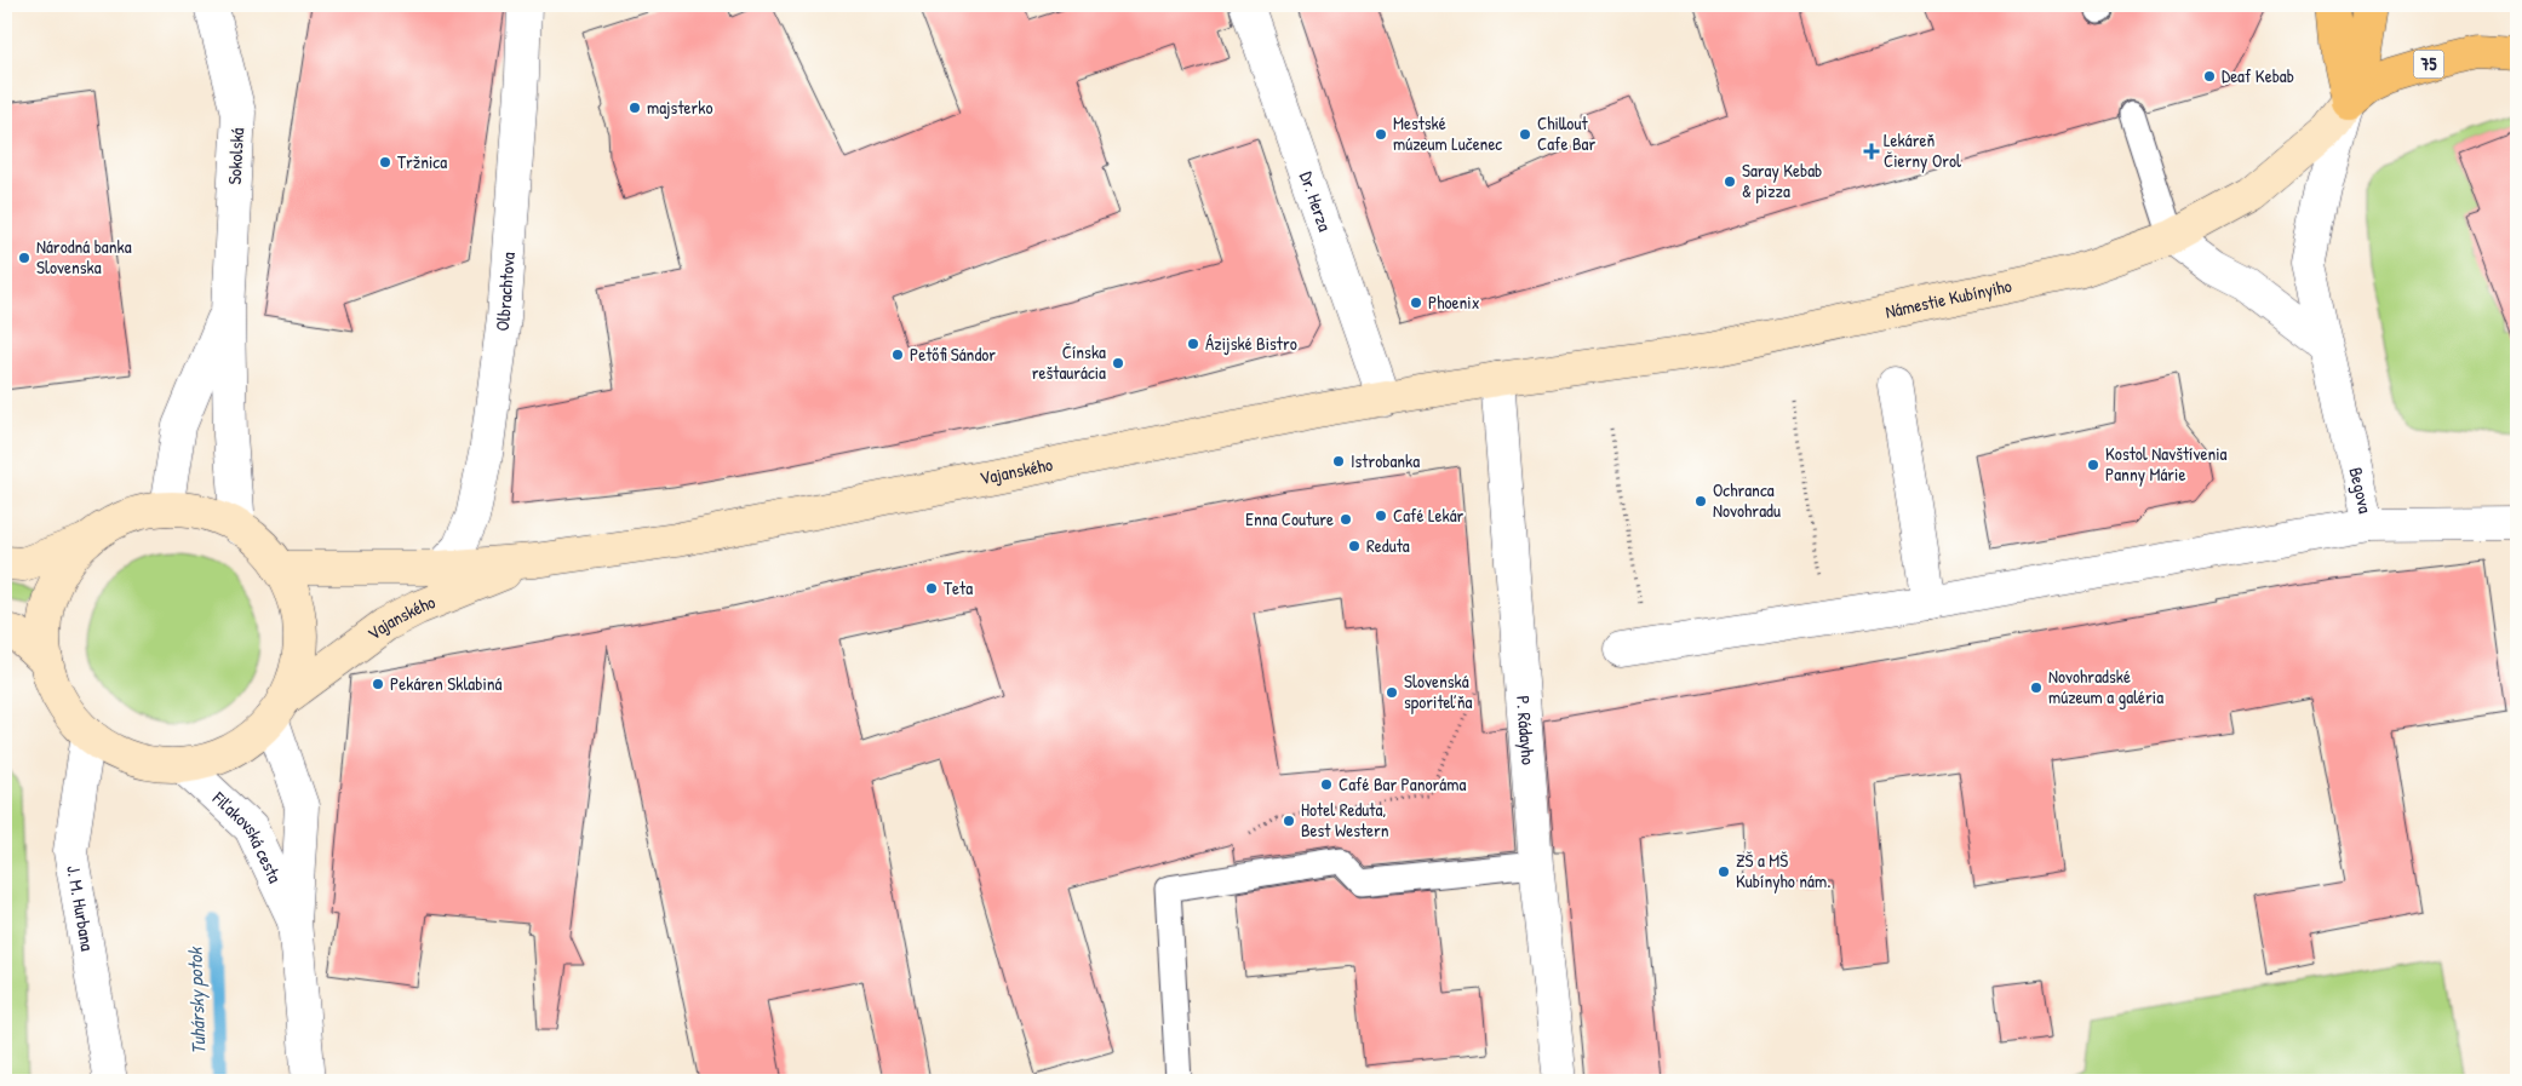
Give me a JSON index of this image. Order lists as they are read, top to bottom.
{
  "streets": {
    "main road": ["75", "Námestie Kubínyiho", "Vajanského"],
    "street": [
      "Sokolská",
      "Dr. Herza",
      "Olbrachtova",
      "Begova",
      "P. Rádayho",
      "Fiľakovská cesta",
      "J. M. Hurbana"
    ]
  },
  "crossings": [
    ["75", "Námestie Kubínyiho"],
    ["75", "Begova"],
    ["Sokolská", "Vajanského"],
    ["Dr. Herza", "Vajanského"],
    ["Olbrachtova", "Vajanského"],
    ["Námestie Kubínyiho", "Vajanského"],
    ["Námestie Kubínyiho", "Begova"],
    ["Námestie Kubínyiho", "P. Rádayho"],
    ["Vajanského", "P. Rádayho"],
    ["Vajanského", "Fiľakovská cesta"],
    ["Vajanského", "J. M. Hurbana"]
  ],
  "water": ["Tuhársky potok"],
  "places": {
    "other": [
      "Deaf Kebab",
      "majsterko",
      "Mestské múzeum Lučenec",
      "Chillout Cafe Bar",
      "Tržnica",
      "Saray Kebab & pizza",
      "Národná banka Slovenska",
      "Phoenix",
      "Ázijské Bistro",
      "Petőfi Sándor",
      "Čínska reštaurácia",
      "Istrobanka",
      "Kostol Navštívenia Panny Márie",
      "Ochranca Novohradu",
      "Café Lekár",
      "Enna Couture",
      "Reduta",
      "Teta",
      "Pekáren Sklabiná",
      "Novohradské múzeum a galéria",
      "Slovenská sporiteľňa",
      "Café Bar Panoráma",
      "Hotel Reduta, Best Western",
      "ZŠ a MŠ Kubínyho nám."
    ],
    "health": ["Lekáreň Čierny Orol"]
  }
}
